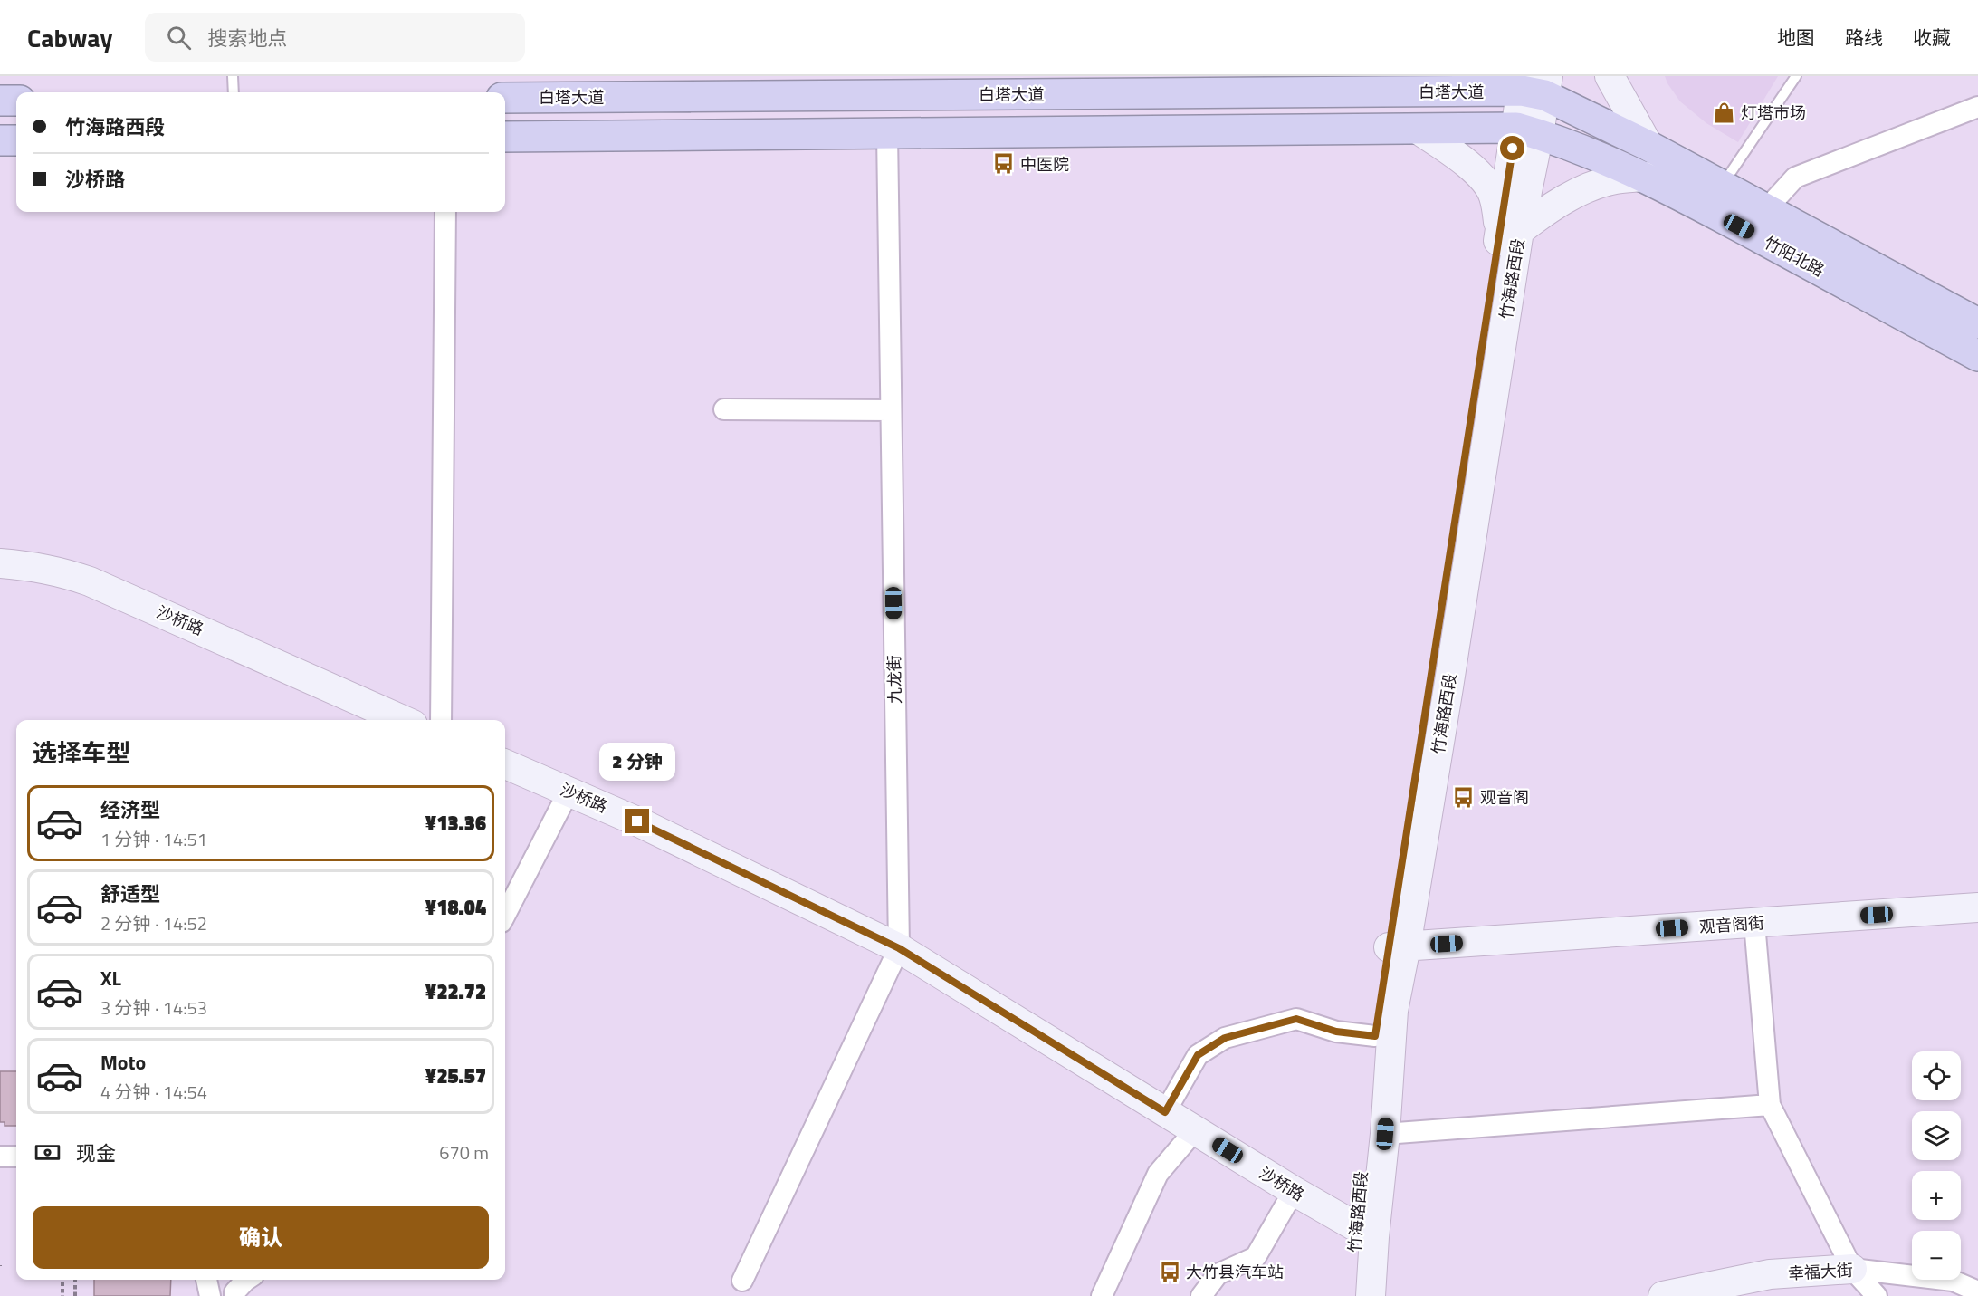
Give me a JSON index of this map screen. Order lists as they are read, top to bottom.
{
  "streets": {
    "highway": ["白塔大道", "竹阳北路"],
    "street": [
      "竹海路西段",
      "沙桥路",
      "九龙街",
      "观音阁街",
      "幸福大街"
    ]
  },
  "crossings": [
    ["白塔大道", "竹阳北路"],
    ["白塔大道", "竹海路西段"],
    ["竹阳北路", "竹海路西段"],
    ["竹海路西段", "沙桥路"],
    ["竹海路西段", "观音阁街"],
    ["沙桥路", "九龙街"]
  ],
  "places": {
    "shop": ["灯塔市场"],
    "bus stop": ["中医院", "观音阁", "大竹县汽车站"]
  },
  "page": {
    "header": "Cabway",
    "search": "搜索地点",
    "nav": ["地图", "路线", "收藏"],
    "banner": ["竹海路西段", "沙桥路"],
    "heading": "选择车型",
    "bubble": "2 分钟",
    "list": [
      {
        "name": "经济型",
        "note": "1 分钟 · 14:51",
        "value": "¥13.36"
      },
      {
        "name": "舒适型",
        "note": "2 分钟 · 14:52",
        "value": "¥18.04"
      },
      {
        "name": "XL",
        "note": "3 分钟 · 14:53",
        "value": "¥22.72"
      },
      {
        "name": "Moto",
        "note": "4 分钟 · 14:54",
        "value": "¥25.57"
      }
    ],
    "map_buttons": ["+", "−"],
    "pay": ["现金", "670 m"],
    "buttons": "确认"
  }
}
